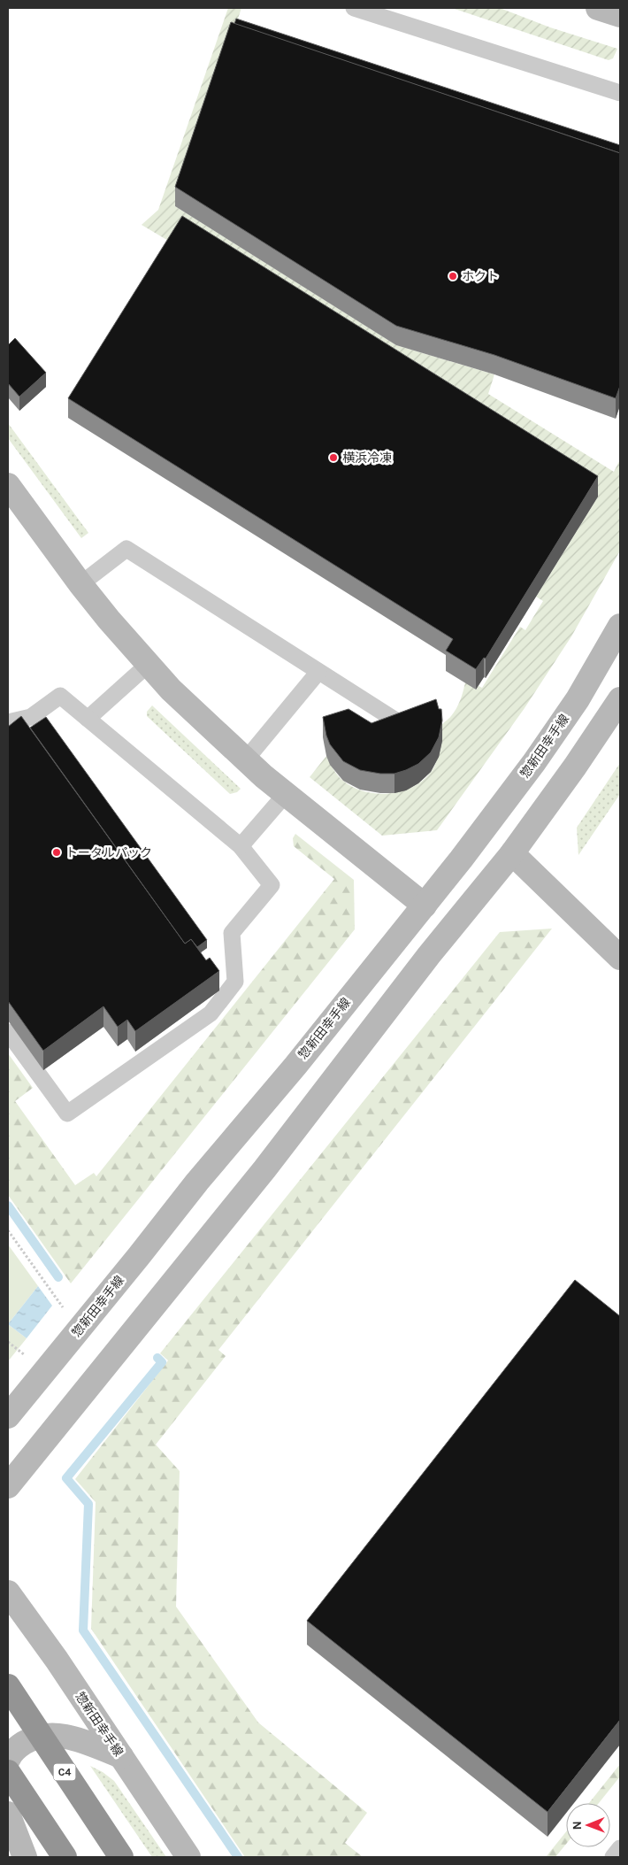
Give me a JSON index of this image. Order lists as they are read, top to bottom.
{
  "streets": {
    "highway": ["C4"],
    "main road": ["惣新田幸手線"]
  },
  "places": ["ホクト", "横浜冷凍", "トータルパック"],
  "north": "left"
}
